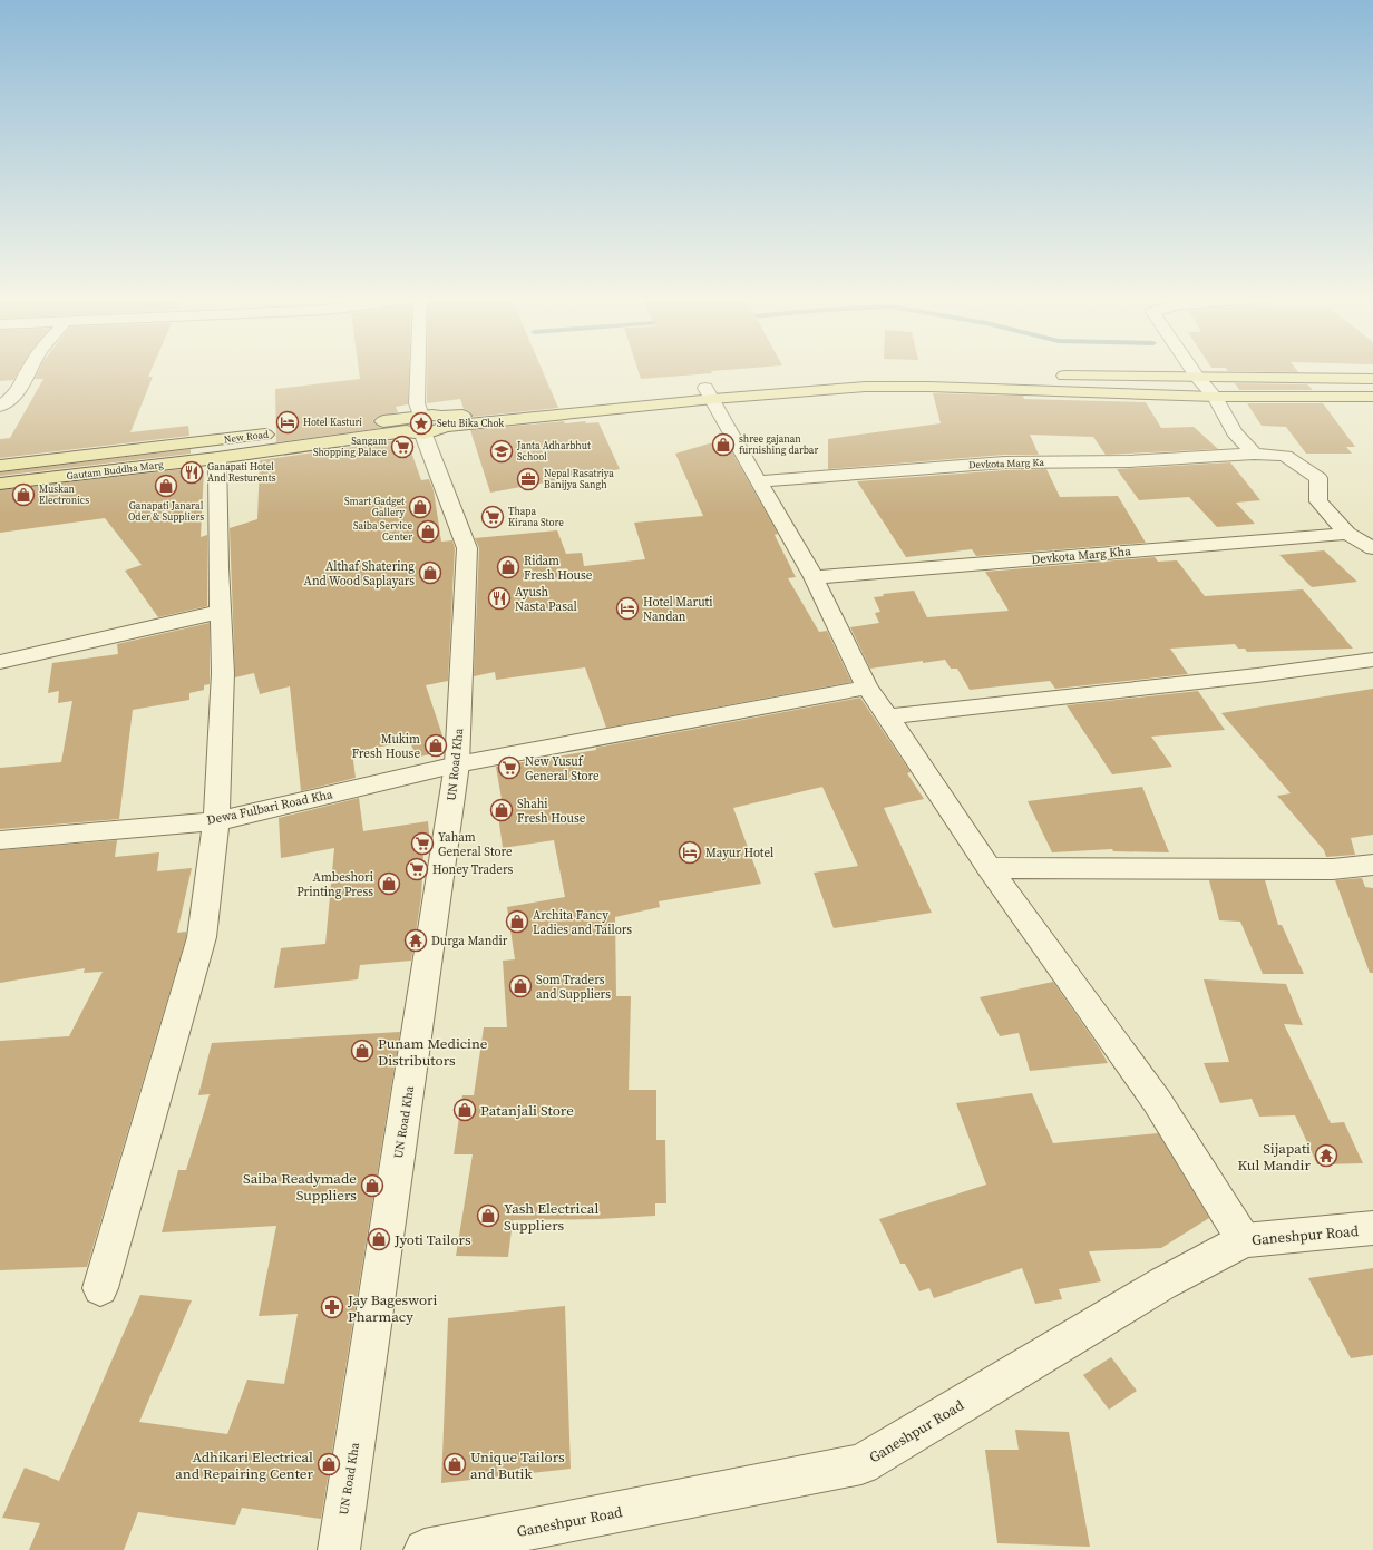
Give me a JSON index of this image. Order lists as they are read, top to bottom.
{
  "streets": {
    "main road": ["New Road", "Gautam Buddha Marg"],
    "street": [
      "Devkota Marg Ka",
      "Devkota Marg Kha",
      "UN Road Kha",
      "Dewa Fulbari Road Kha",
      "Ganeshpur Road"
    ]
  },
  "crossings": [
    ["New Road", "Gautam Buddha Marg"],
    ["New Road", "UN Road Kha"],
    ["Devkota Marg Ka", "Devkota Marg Kha"],
    ["Gautam Buddha Marg", "UN Road Kha"],
    ["UN Road Kha", "Dewa Fulbari Road Kha"]
  ],
  "places": {
    "hotel": ["Hotel Kasturi", "Hotel Maruti Nandan", "Mayur Hotel"],
    "place": ["Setu Bika Chok"],
    "shop": [
      "shree gajanan furnishing darbar",
      "Ganapati Janaral Oder & Suppliers",
      "Muskan Electronics",
      "Smart Gadget Gallery",
      "Saiba Service Center",
      "Ridam Fresh House",
      "Althaf Shatering And Wood Saplayars",
      "Mukim Fresh House",
      "Shahi Fresh House",
      "Ambeshori Printing Press",
      "Archita Fancy Ladies and Tailors",
      "Som Traders and Suppliers",
      "Punam Medicine Distributors",
      "Patanjali Store",
      "Saiba Readymade Suppliers",
      "Yash Electrical Suppliers",
      "Jyoti Tailors",
      "Adhikari Electrical and Repairing Center",
      "Unique Tailors and Butik"
    ],
    "supermarket": [
      "Sangam Shopping Palace",
      "Thapa Kirana Store",
      "New Yusuf General Store",
      "Yaham General Store",
      "Honey Traders"
    ],
    "school or university": ["Janta Adharbhut School"],
    "restaurant": ["Ganapati Hotel And Resturents", "Ayush Nasta Pasal"],
    "office": ["Nepal Rasatriya Banijya Sangh"],
    "temple": ["Durga Mandir", "Sijapati Kul Mandir"],
    "pharmacy": ["Jay Bageswori Pharmacy"]
  }
}
